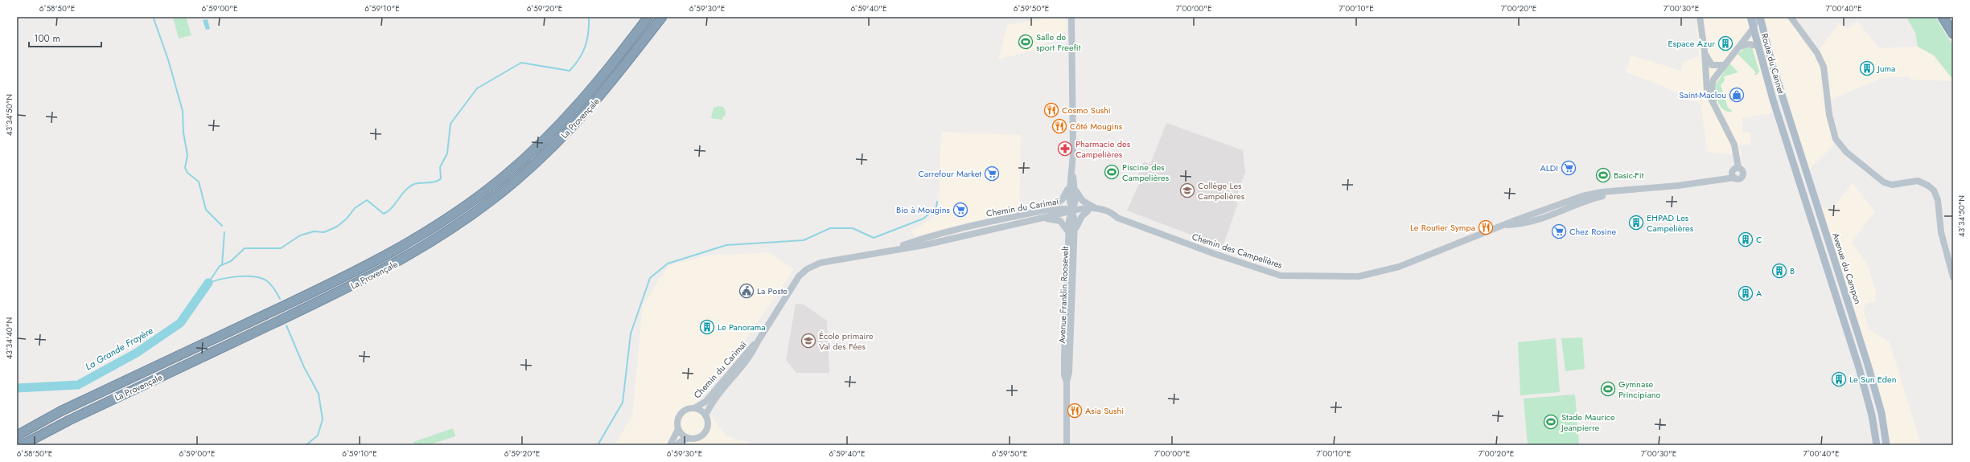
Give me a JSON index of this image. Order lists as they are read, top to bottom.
{
  "streets": {
    "highway": ["La Provençale"],
    "main road": [
      "Route du Cannet",
      "Chemin du Carimaï",
      "Chemin des Campelières",
      "Avenue du Campon",
      "Avenue Franklin Roosevelt"
    ]
  },
  "crossings": [
    ["Route du Cannet", "Avenue du Campon"],
    ["Chemin du Carimaï", "Chemin des Campelières"],
    ["Chemin du Carimaï", "Avenue Franklin Roosevelt"],
    ["Chemin des Campelières", "Avenue Franklin Roosevelt"]
  ],
  "water": ["La Grande Frayère"],
  "places": {
    "sports": [
      "Salle de sport Freefit",
      "Piscine des Campelières",
      "Basic-Fit",
      "Gymnase Principiano",
      "Stade Maurice Jeanpierre"
    ],
    "building": [
      "Espace Azur",
      "Juma",
      "EHPAD Les Campelières",
      "C",
      "B",
      "A",
      "Le Panorama",
      "Le Sun Eden"
    ],
    "shop": ["Saint-Maclou"],
    "restaurant": [
      "Cosmo Sushi",
      "Côté Mougins",
      "Le Routier Sympa",
      "Asia Sushi"
    ],
    "pharmacy": ["Pharmacie des Campelières"],
    "supermarket": [
      "ALDI",
      "Carrefour Market",
      "Bio à Mougins",
      "Chez Rosine"
    ],
    "school or university": ["Collège Les Campelières", "École primaire Val des Fées"],
    "public building": ["La Poste"]
  },
  "scale_bar": "100 m",
  "coordinates": [
    "6°58'50\"E",
    "6°59'00\"E",
    "6°59'10\"E",
    "6°59'20\"E",
    "6°59'30\"E",
    "6°59'40\"E",
    "6°59'50\"E",
    "7°00'00\"E",
    "7°00'10\"E",
    "7°00'20\"E",
    "7°00'30\"E",
    "7°00'40\"E",
    "43°34'50\"N",
    "43°34'40\"N"
  ]
}
